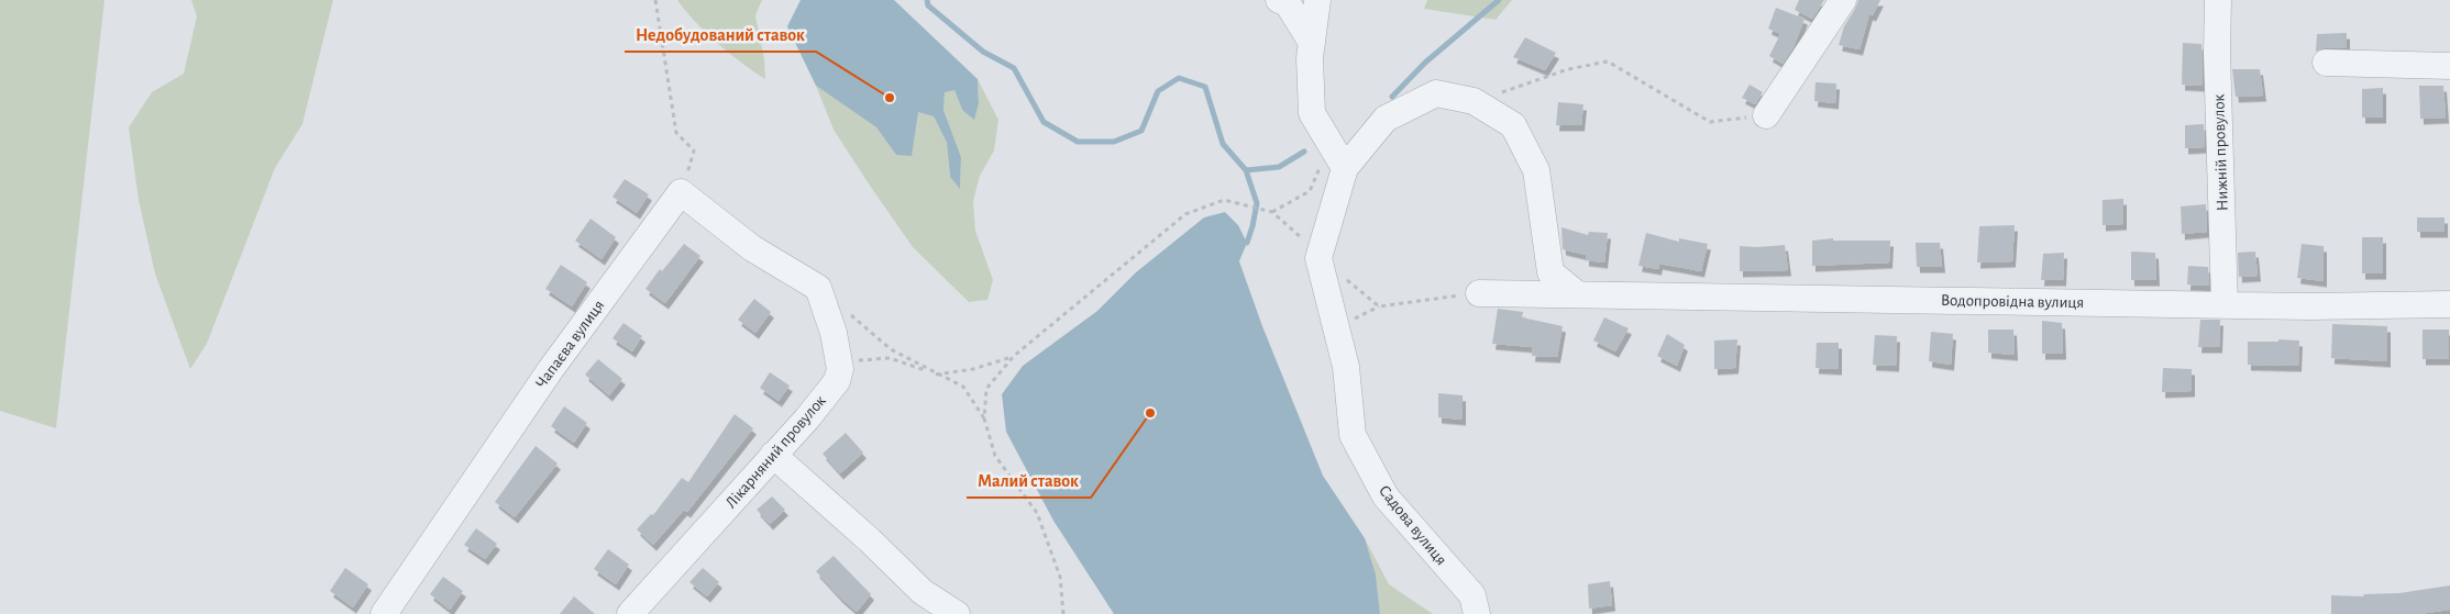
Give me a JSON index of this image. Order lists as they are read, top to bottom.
{
  "streets": {
    "street": [
      "Нижній провулок",
      "Водопровідна вулиця",
      "Чапаєва вулиця",
      "Лікарняний провулок",
      "Садова вулиця"
    ]
  },
  "crossings": [
    ["Нижній провулок", "Водопровідна вулиця"]
  ],
  "places": ["Недобудований ставок", "Малий ставок"]
}
